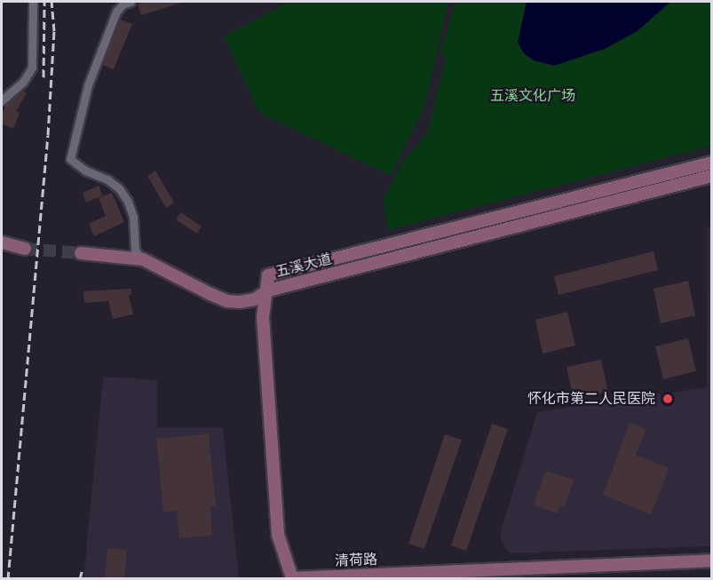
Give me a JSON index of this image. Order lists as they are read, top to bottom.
{
  "streets": {
    "street": ["五溪大道", "清荷路"]
  },
  "crossings": [
    ["五溪大道", "清荷路"]
  ],
  "parks": ["五溪文化广场"],
  "places": ["怀化市第二人民医院"]
}
